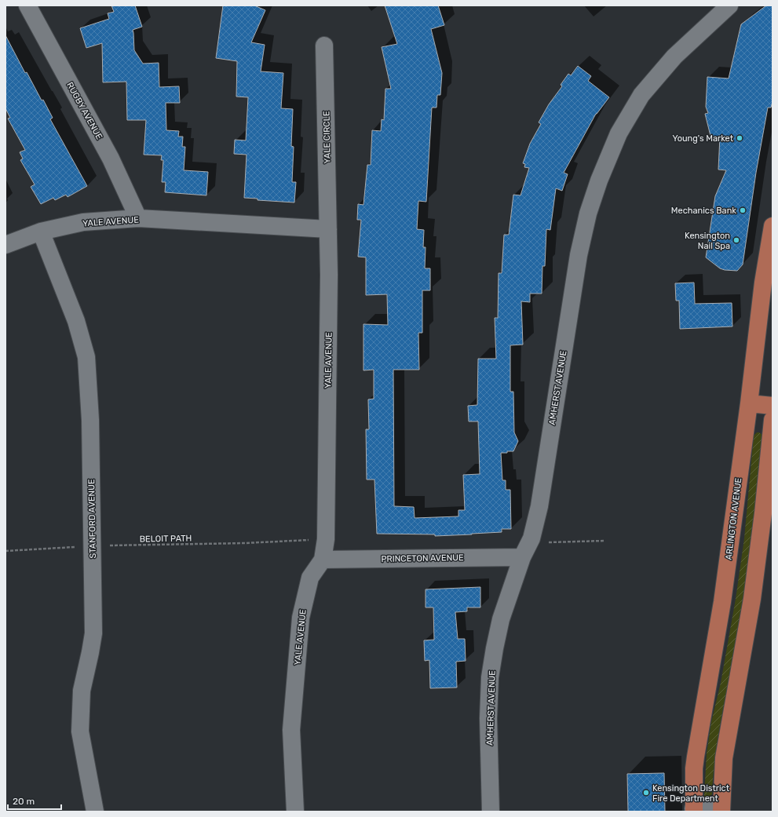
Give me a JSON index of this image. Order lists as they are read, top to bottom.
{
  "streets": {
    "main road": ["ARLINGTON AVENUE"],
    "street": [
      "RUGBY AVENUE",
      "YALE CIRCLE",
      "YALE AVENUE",
      "AMHERST AVENUE",
      "STANFORD AVENUE",
      "PRINCETON AVENUE"
    ],
    "path": ["BELOIT PATH"]
  },
  "crossings": [
    ["RUGBY AVENUE", "YALE AVENUE"],
    ["YALE CIRCLE", "YALE AVENUE"],
    ["YALE AVENUE", "STANFORD AVENUE"],
    ["YALE AVENUE", "BELOIT PATH"],
    ["YALE AVENUE", "PRINCETON AVENUE"],
    ["AMHERST AVENUE", "PRINCETON AVENUE"],
    ["STANFORD AVENUE", "BELOIT PATH"]
  ],
  "places": [
    "Young's Market",
    "Mechanics Bank",
    "Kensington Nail Spa",
    "Kensington District Fire Department"
  ],
  "scale_bar": "20 m"
}
